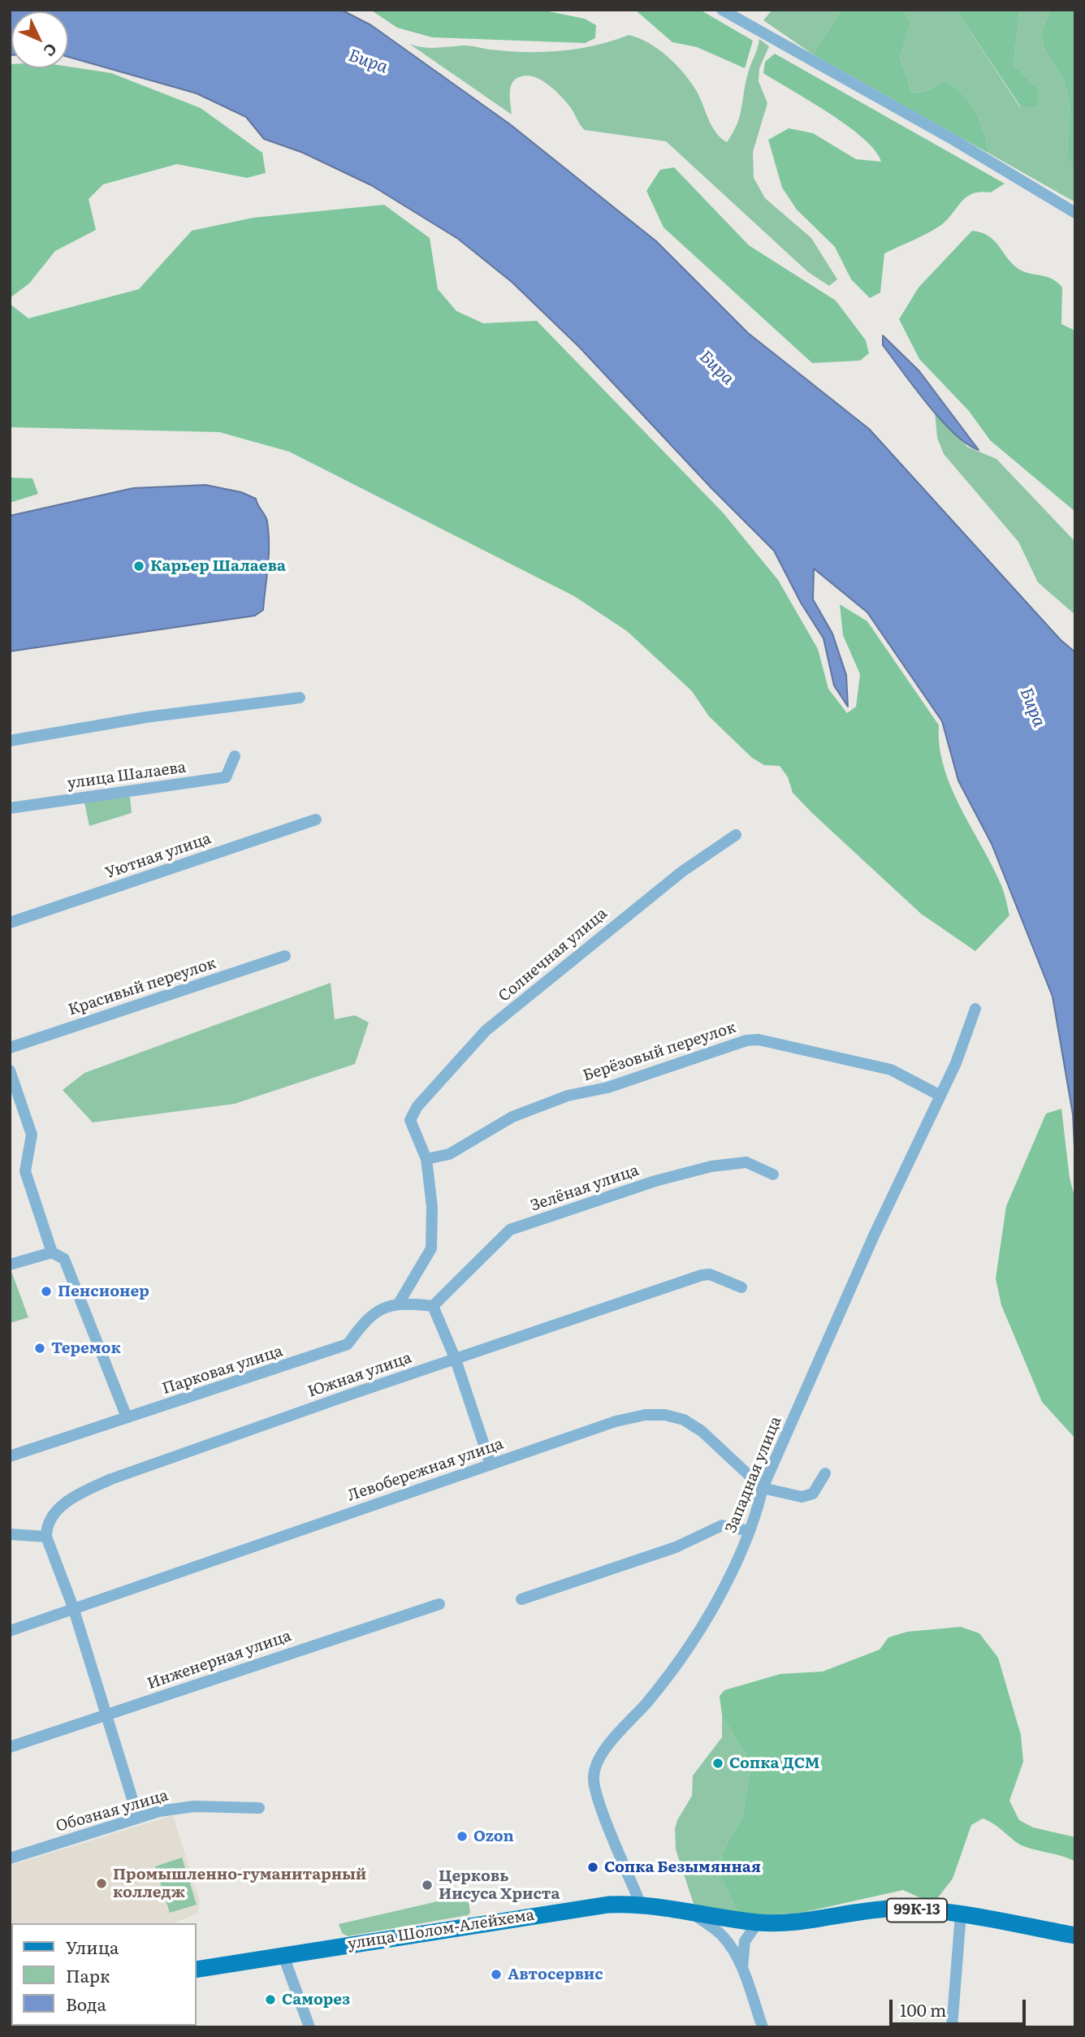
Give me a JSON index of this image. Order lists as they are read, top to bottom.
{
  "streets": {
    "main road": ["99К-13", "улица Шолом-Алейхема"],
    "street": [
      "улица Шалаева",
      "Уютная улица",
      "Солнечная улица",
      "Красивый переулок",
      "Берёзовый переулок",
      "Зелёная улица",
      "Парковая улица",
      "Южная улица",
      "Левобережная улица",
      "Западная улица",
      "Инженерная улица",
      "Обозная улица"
    ]
  },
  "crossings": [
    ["Солнечная улица", "Берёзовый переулок"],
    ["Берёзовый переулок", "Западная улица"],
    ["Левобережная улица", "Западная улица"],
    ["Западная улица", "улица Шолом-Алейхема"],
    ["99К-13", "улица Шолом-Алейхема"]
  ],
  "water": ["Бира"],
  "places": [
    "Карьер Шалаева",
    "Пенсионер",
    "Теремок",
    "Сопка ДСМ",
    "Ozon",
    "Сопка Безымянная",
    "Промышленно-гуманитарный колледж",
    "Церковь Иисуса Христа",
    "Автосервис",
    "Саморез"
  ],
  "legend": ["Улица", "Парк", "Вода"],
  "scale_bar": "100 m",
  "north": "bottom right"
}
